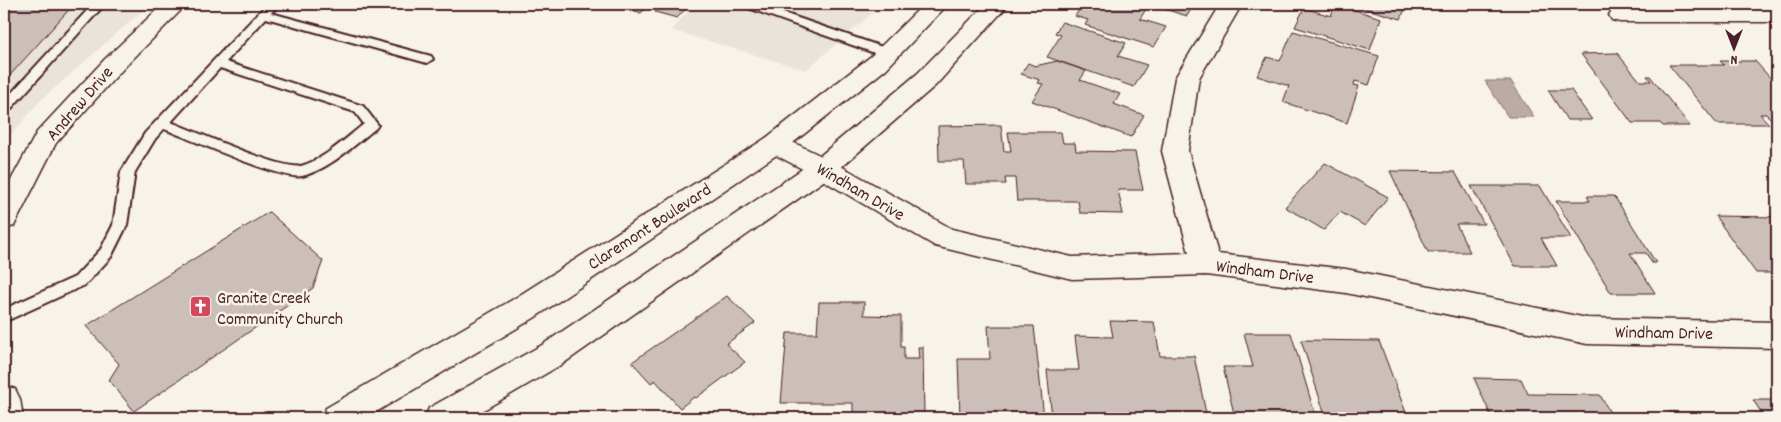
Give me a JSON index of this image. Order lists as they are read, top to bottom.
{
  "streets": {
    "street": ["Andrew Drive", "Windham Drive", "Claremont Boulevard"]
  },
  "crossings": [
    ["Windham Drive", "Claremont Boulevard"]
  ],
  "places": {
    "church": ["Granite Creek Community Church"]
  },
  "north": "bottom"
}
